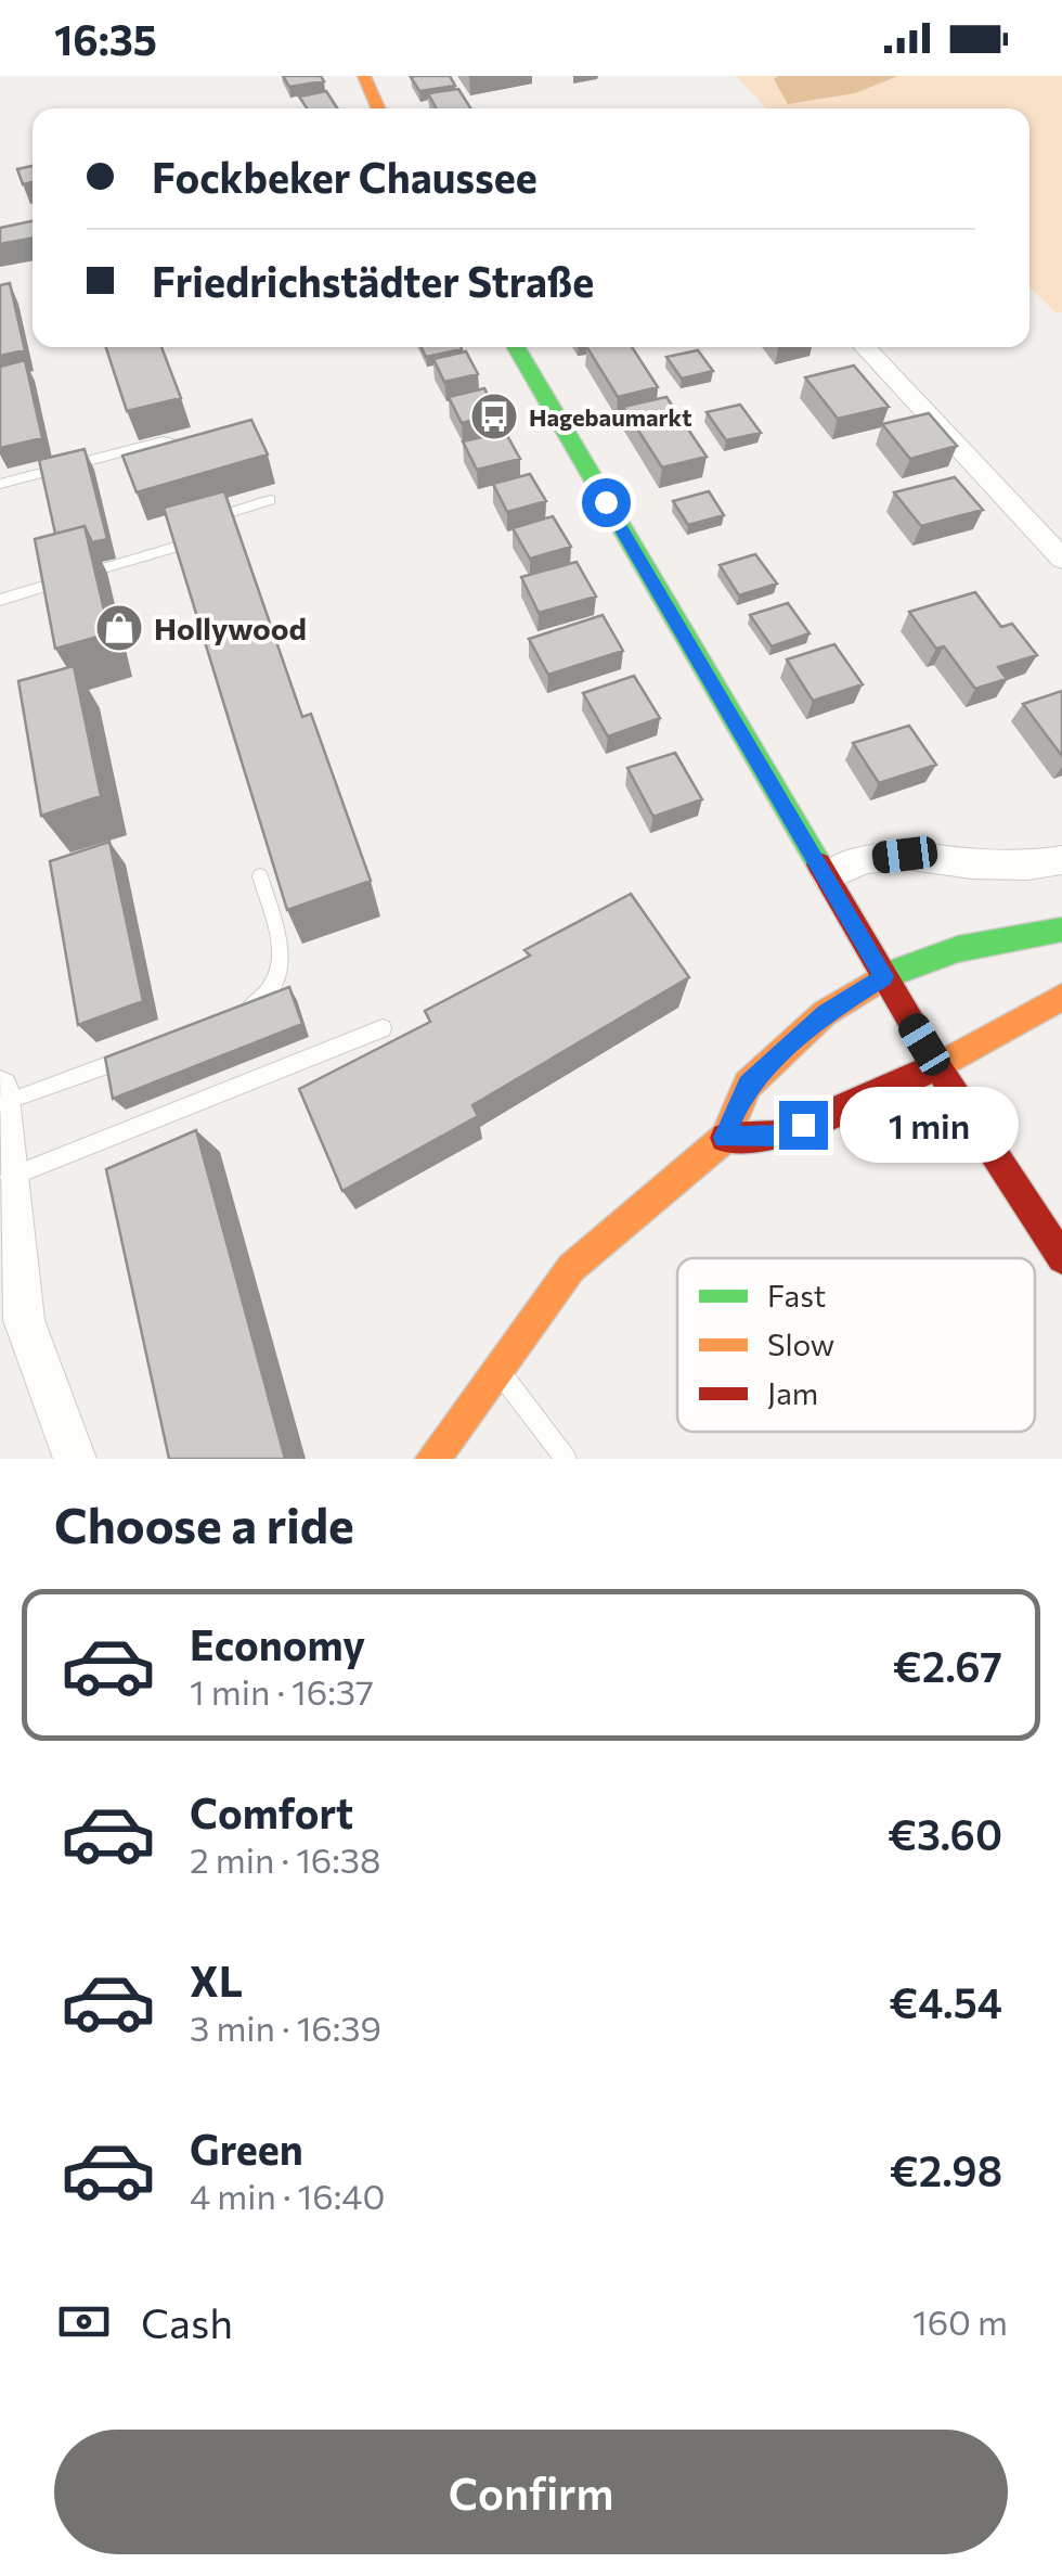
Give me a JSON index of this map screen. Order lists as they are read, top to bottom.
{
  "places": {
    "bus stop": ["Hagebaumarkt"],
    "shop": ["Hollywood"]
  },
  "legend": ["Fast", "Slow", "Jam"],
  "page": {
    "status": "16:35",
    "banner": ["Fockbeker Chaussee", "Friedrichstädter Straße"],
    "bubble": "1 min",
    "heading": "Choose a ride",
    "list": [
      {
        "name": "Economy",
        "note": "1 min · 16:37",
        "value": "€2.67"
      },
      {
        "name": "Comfort",
        "note": "2 min · 16:38",
        "value": "€3.60"
      },
      {
        "name": "XL",
        "note": "3 min · 16:39",
        "value": "€4.54"
      },
      {
        "name": "Green",
        "note": "4 min · 16:40",
        "value": "€2.98"
      }
    ],
    "pay": ["Cash", "160 m"],
    "buttons": "Confirm"
  }
}
